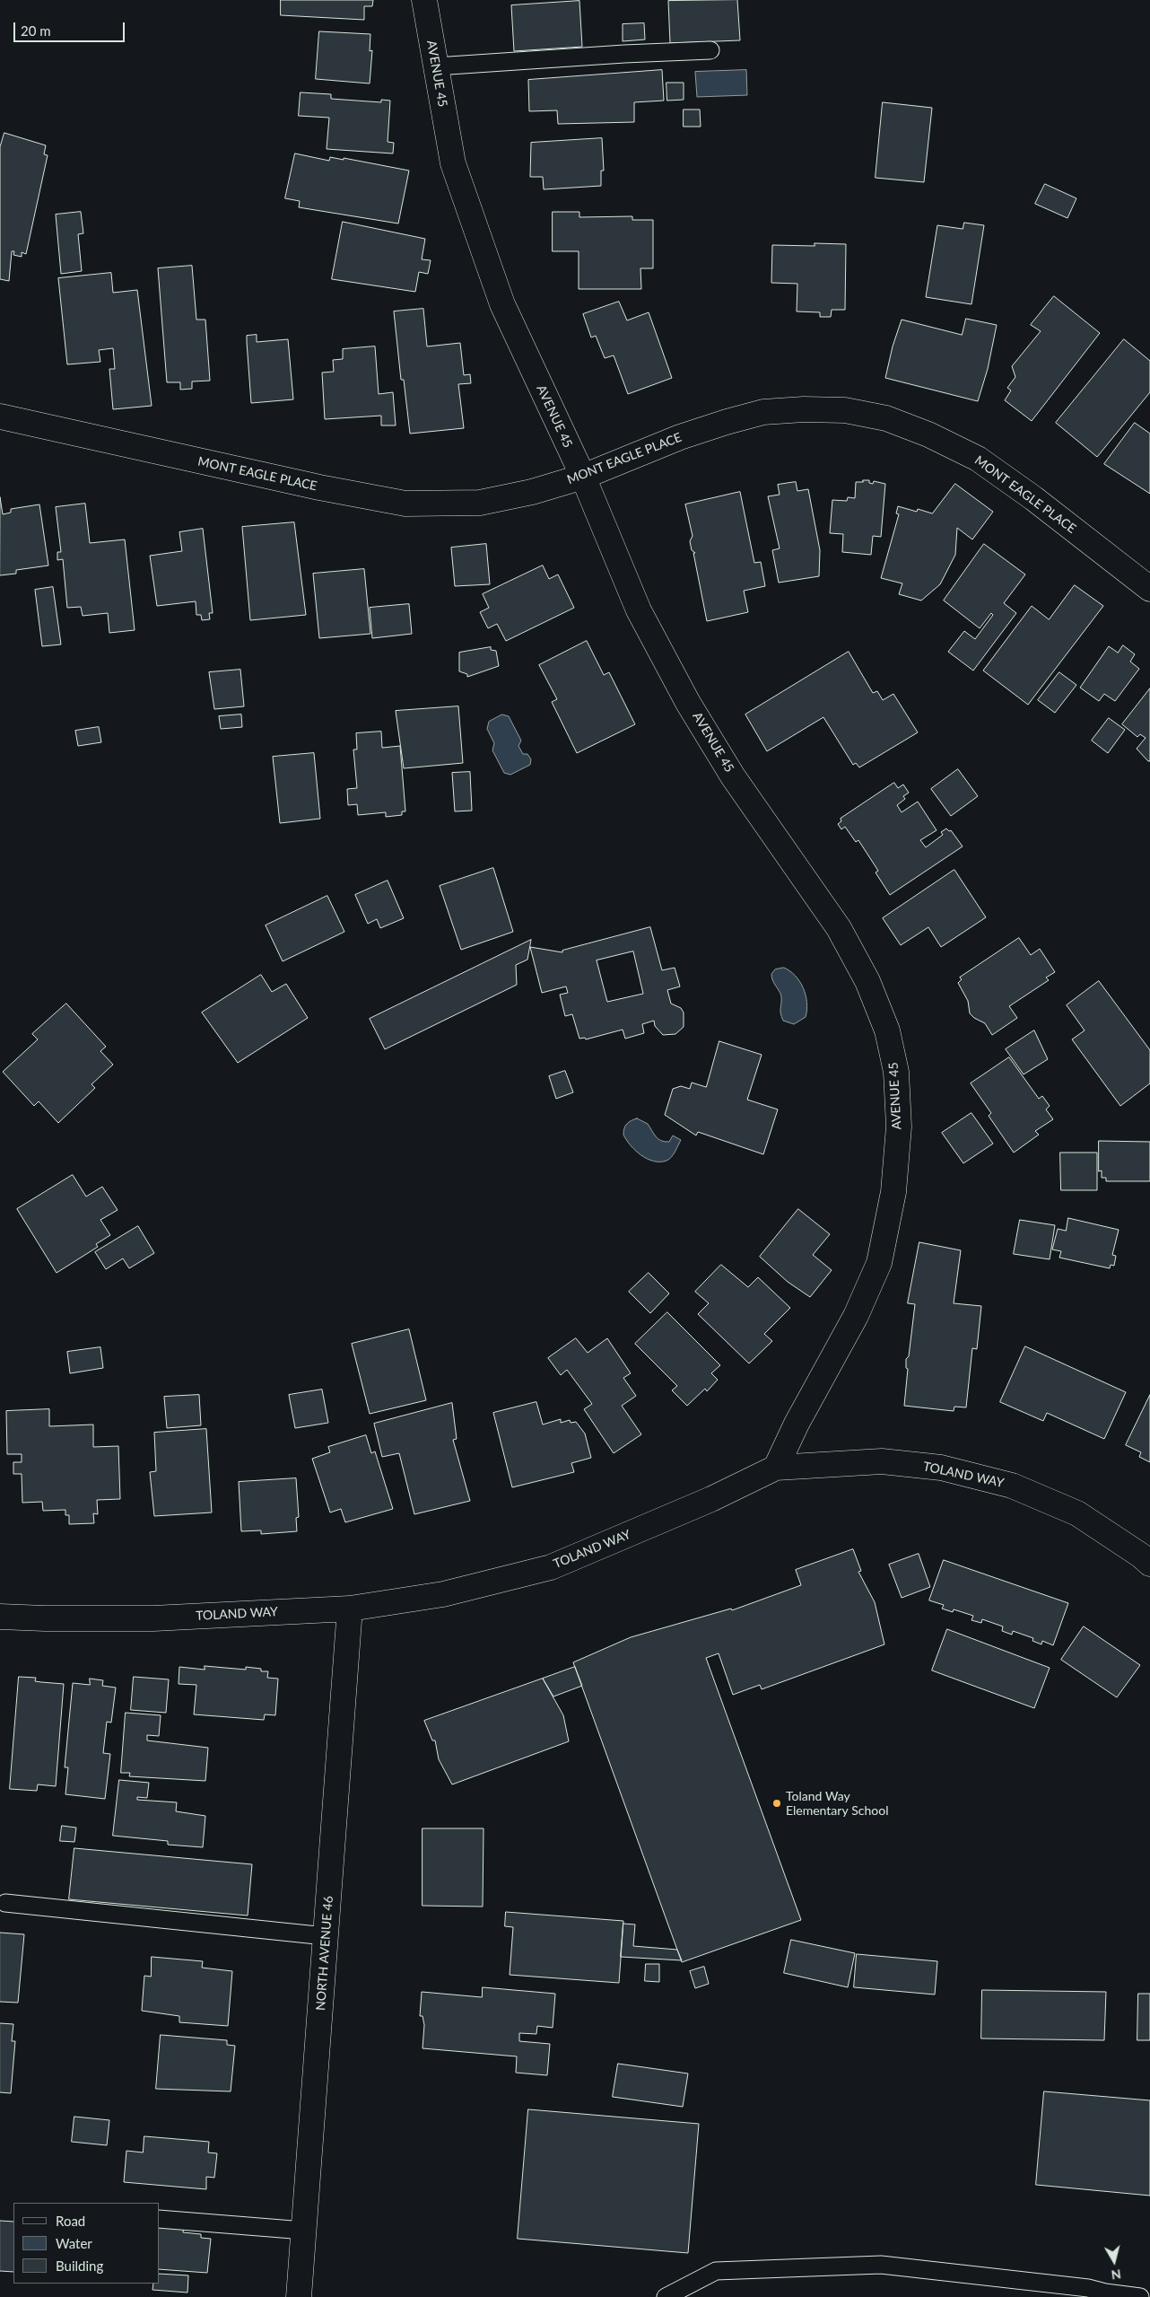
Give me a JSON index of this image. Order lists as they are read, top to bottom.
{
  "streets": {
    "street": [
      "AVENUE 45",
      "MONT EAGLE PLACE",
      "TOLAND WAY",
      "NORTH AVENUE 46"
    ]
  },
  "crossings": [
    ["AVENUE 45", "MONT EAGLE PLACE"],
    ["AVENUE 45", "TOLAND WAY"],
    ["TOLAND WAY", "NORTH AVENUE 46"]
  ],
  "places": ["Toland Way Elementary School"],
  "legend": ["Road", "Water", "Building"],
  "scale_bar": "20 m",
  "north": "bottom"
}
